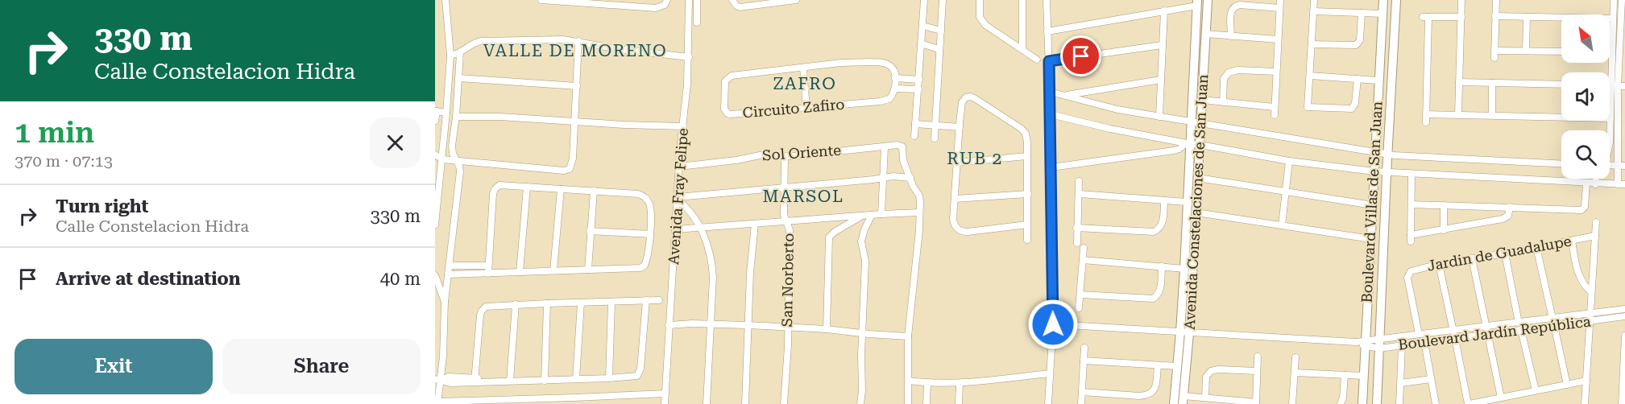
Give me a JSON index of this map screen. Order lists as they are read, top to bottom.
{
  "streets": {
    "street": [
      "Circuito Zafiro",
      "Sol Oriente",
      "Avenida Fray Felipe",
      "Avenida Constelaciones de San Juan",
      "Boulevard Villas de San Juan",
      "Jardin de Guadalupe",
      "San Norberto",
      "Boulevard Jardín República"
    ]
  },
  "crossings": [
    ["Sol Oriente", "Avenida Fray Felipe"],
    ["Sol Oriente", "San Norberto"],
    ["Avenida Constelaciones de San Juan", "Boulevard Jardín República"],
    ["Boulevard Villas de San Juan", "Boulevard Jardín República"],
    ["Jardin de Guadalupe", "Boulevard Jardín República"]
  ],
  "districts": [
    "VALLE DE MORENO",
    "ZAFRO",
    "RUB 2",
    "MARSOL"
  ],
  "north": "top left",
  "page": {
    "turn": ["330 m", "Calle Constelacion Hidra"],
    "heading": ["1 min", "370 m · 07:13"],
    "list": [
      {
        "name": "Turn right",
        "note": "Calle Constelacion Hidra",
        "value": "330 m"
      },
      {
        "name": "Arrive at destination",
        "value": "40 m"
      }
    ],
    "buttons": ["Exit", "Share"]
  }
}
